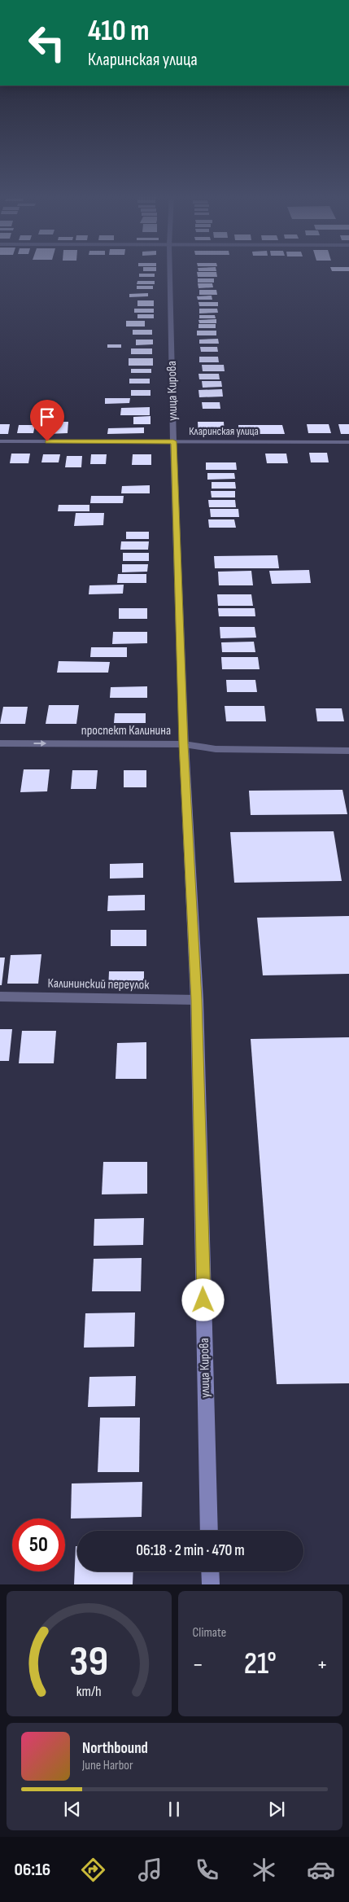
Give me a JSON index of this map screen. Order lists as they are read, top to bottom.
{
  "streets": {
    "main road": ["улица Кирова"],
    "street": ["Кларинская улица", "проспект Калинина", "Калининский переулок"]
  },
  "crossings": [
    ["улица Кирова", "Кларинская улица"],
    ["улица Кирова", "проспект Калинина"],
    ["улица Кирова", "Калининский переулок"]
  ],
  "one_way": ["проспект Калинина"],
  "page": {
    "turn": ["410 m", "Кларинская улица"],
    "limit": "50",
    "trip": "06:18 · 2 min · 470 m",
    "tile": "Climate",
    "heat": ["−", "21°", "+"],
    "song": ["Northbound", "June Harbor"],
    "tabs": "06:16",
    "gauge": ["39", "km/h"]
  }
}
